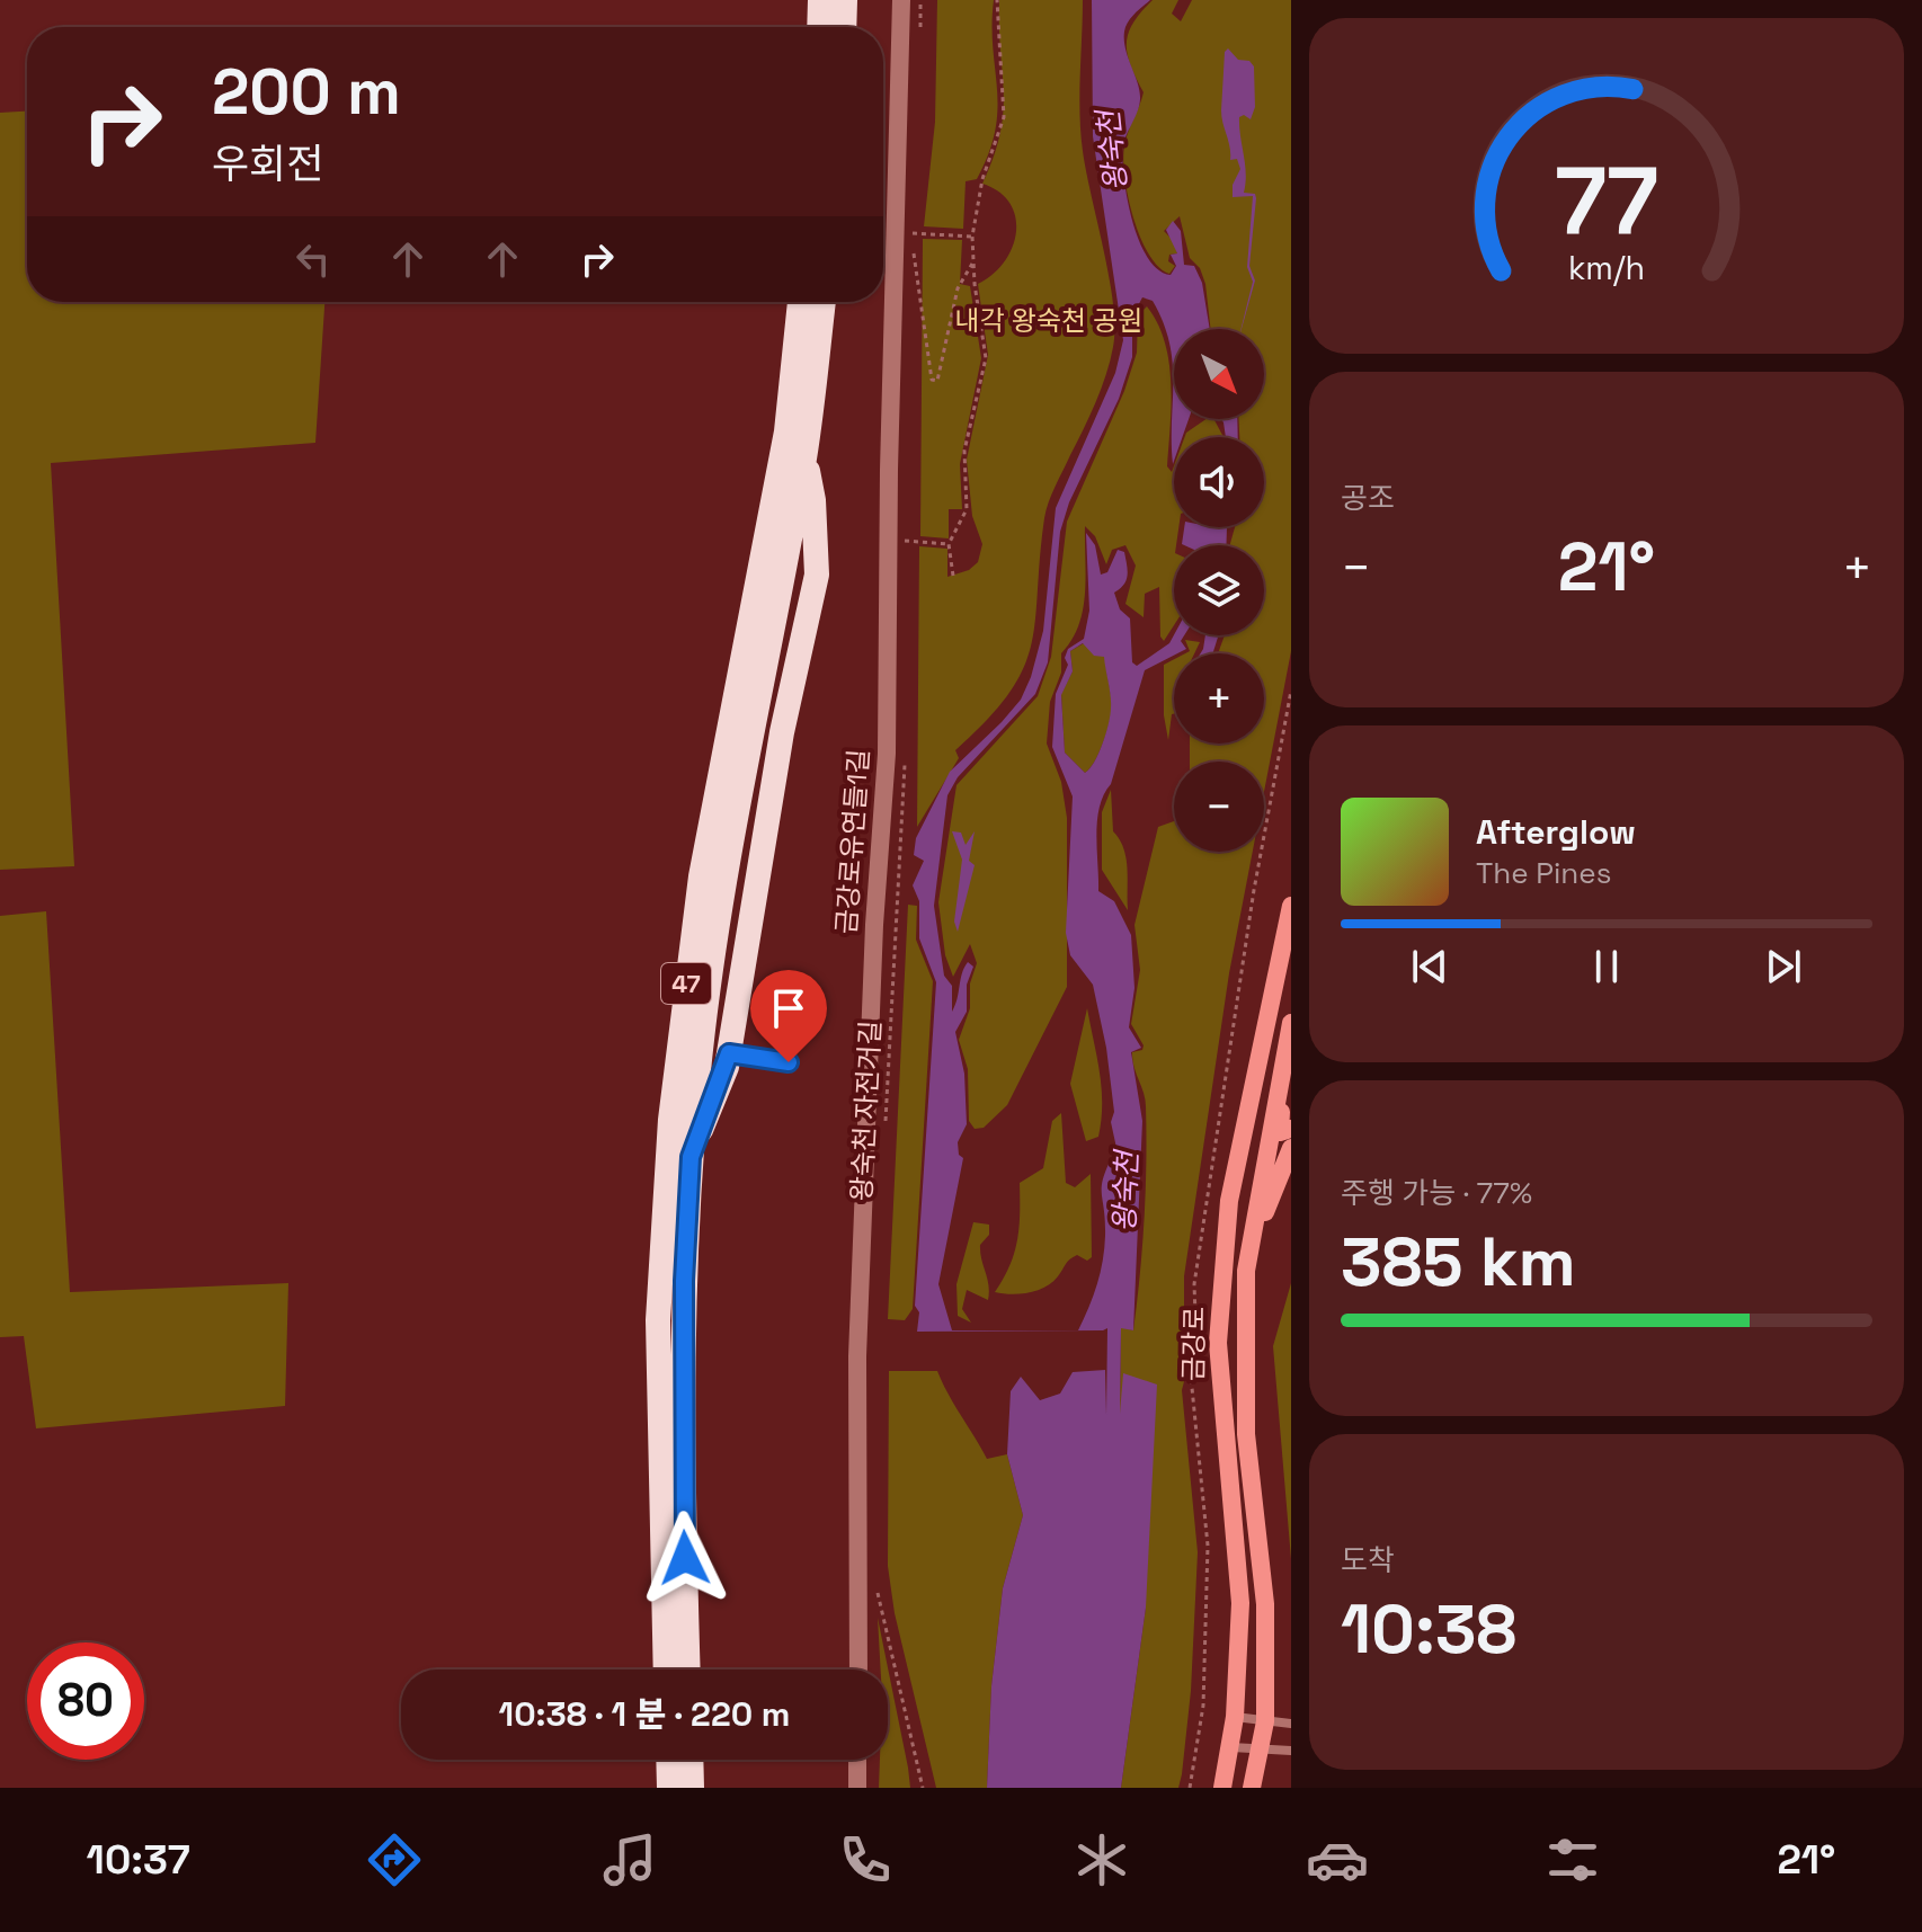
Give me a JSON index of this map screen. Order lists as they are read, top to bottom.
{
  "streets": {
    "highway": ["47"],
    "main road": ["금강로"],
    "street": ["금강로유연들1길"],
    "path": ["왕숙천 자전거길"]
  },
  "water": ["왕숙천"],
  "parks": ["내각 왕숙천 공원"],
  "north": "bottom right",
  "page": {
    "turn": ["200 m", "우회전"],
    "map_buttons": ["+", "−"],
    "tile": [
      "공조",
      ["주행 가능 · 77%", "385 km"],
      ["도착", "10:38"]
    ],
    "heat": ["−", "21°", "+"],
    "song": ["Afterglow", "The Pines"],
    "limit": "80",
    "trip": "10:38 · 1 분 · 220 m",
    "tabs": ["10:37", "21°"],
    "gauge": ["77", "km/h"]
  }
}
